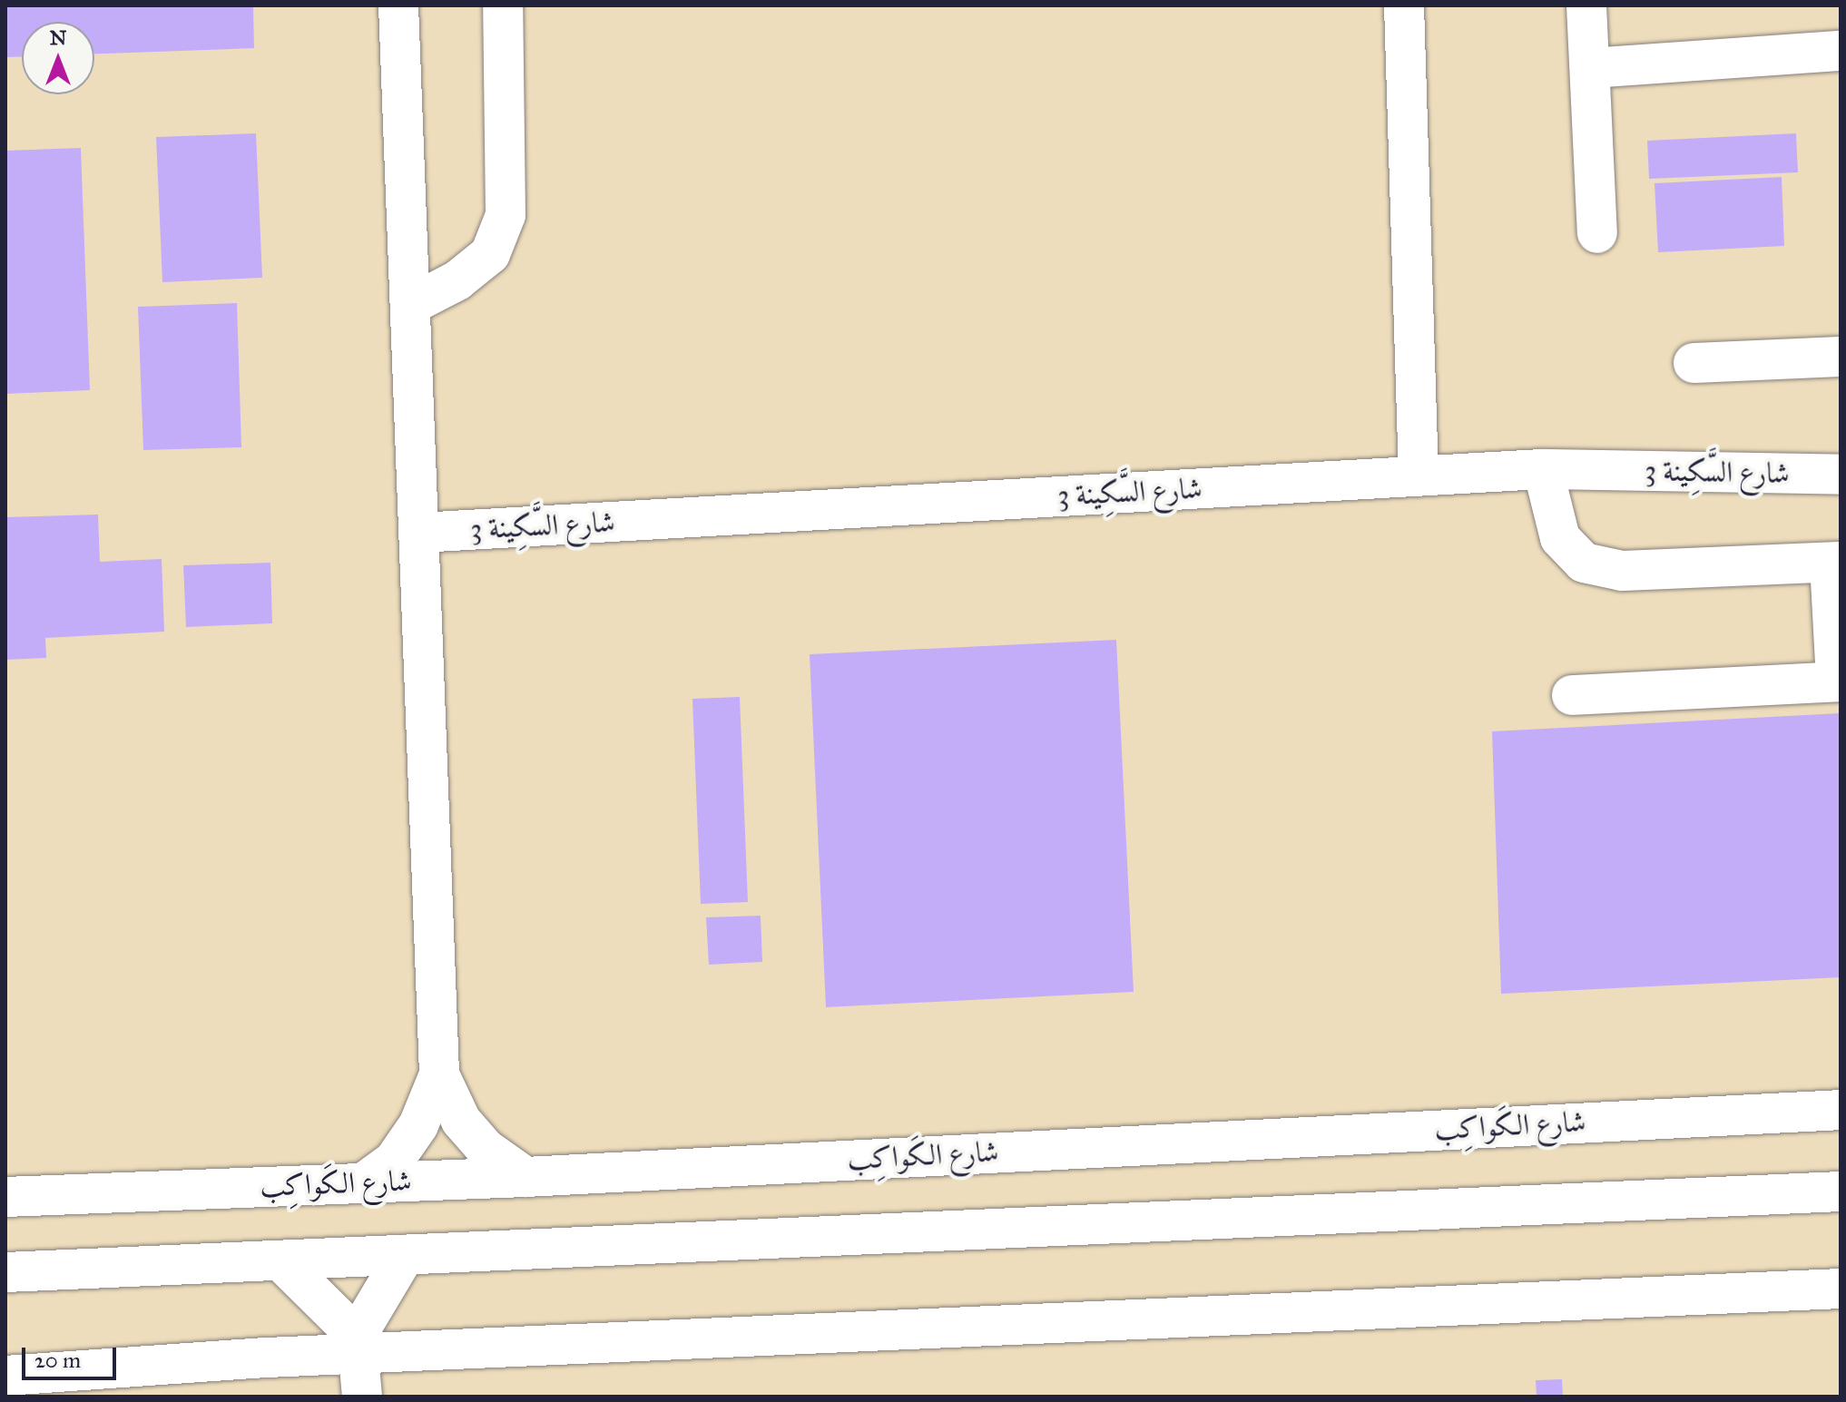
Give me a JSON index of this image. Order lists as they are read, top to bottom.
{
  "streets": {
    "street": ["شارع السَّكِينة 3", "شارع الكَواكِب"]
  },
  "scale_bar": "20 m",
  "north": "top"
}
